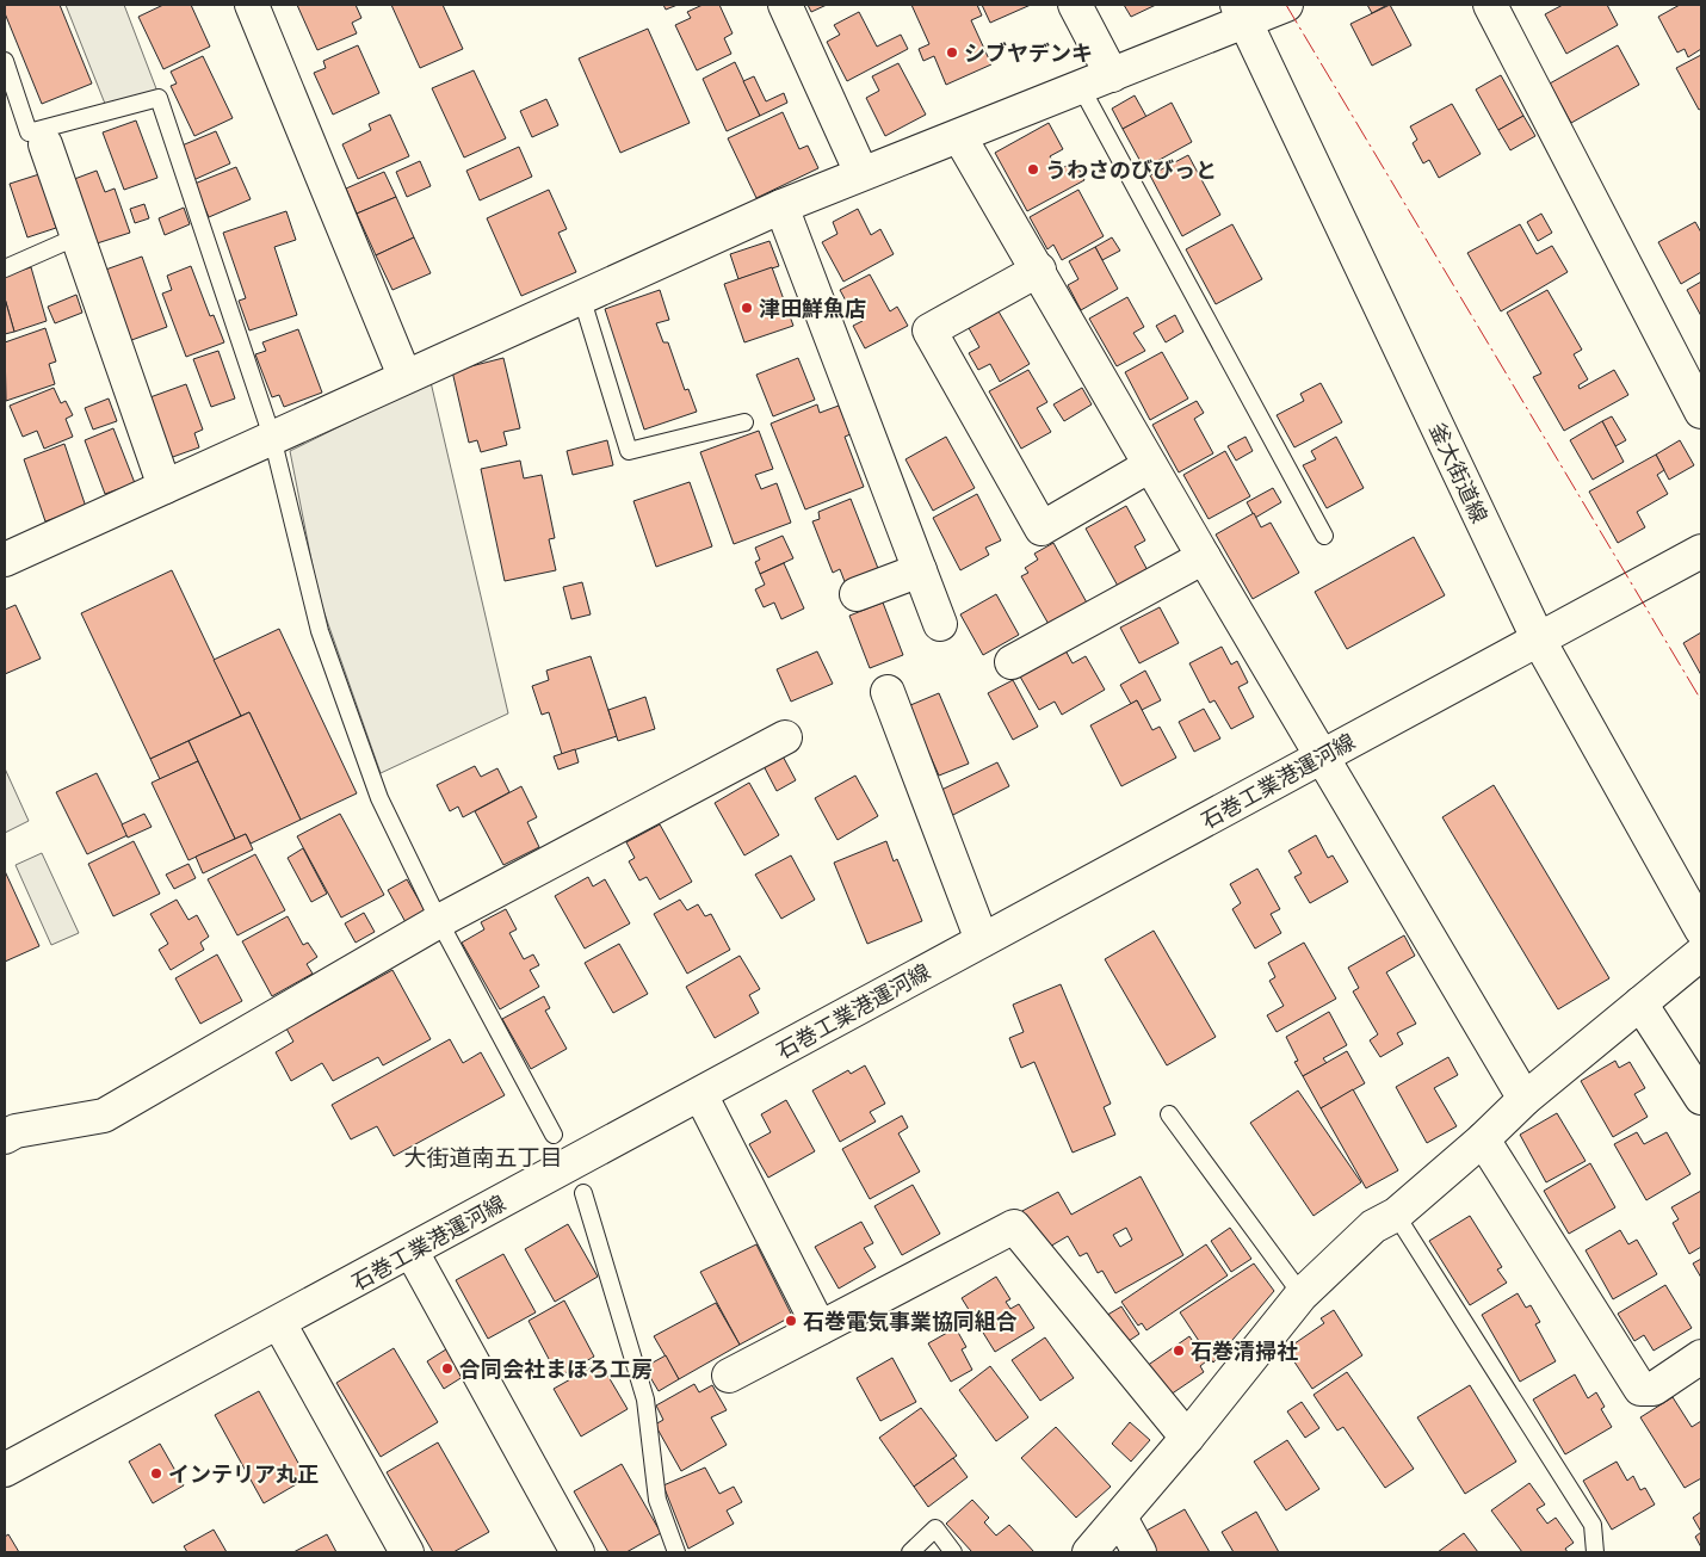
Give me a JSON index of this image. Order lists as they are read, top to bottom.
{
  "streets": {
    "street": ["釜大街道線", "石巻工業港運河線"]
  },
  "crossings": [
    ["釜大街道線", "石巻工業港運河線"]
  ],
  "districts": ["大街道南五丁目"],
  "places": [
    "シブヤデンキ",
    "うわさのびびっと",
    "津田鮮魚店",
    "石巻電気事業協同組合",
    "石巻清掃社",
    "合同会社まほろ工房",
    "インテリア丸正"
  ]
}
